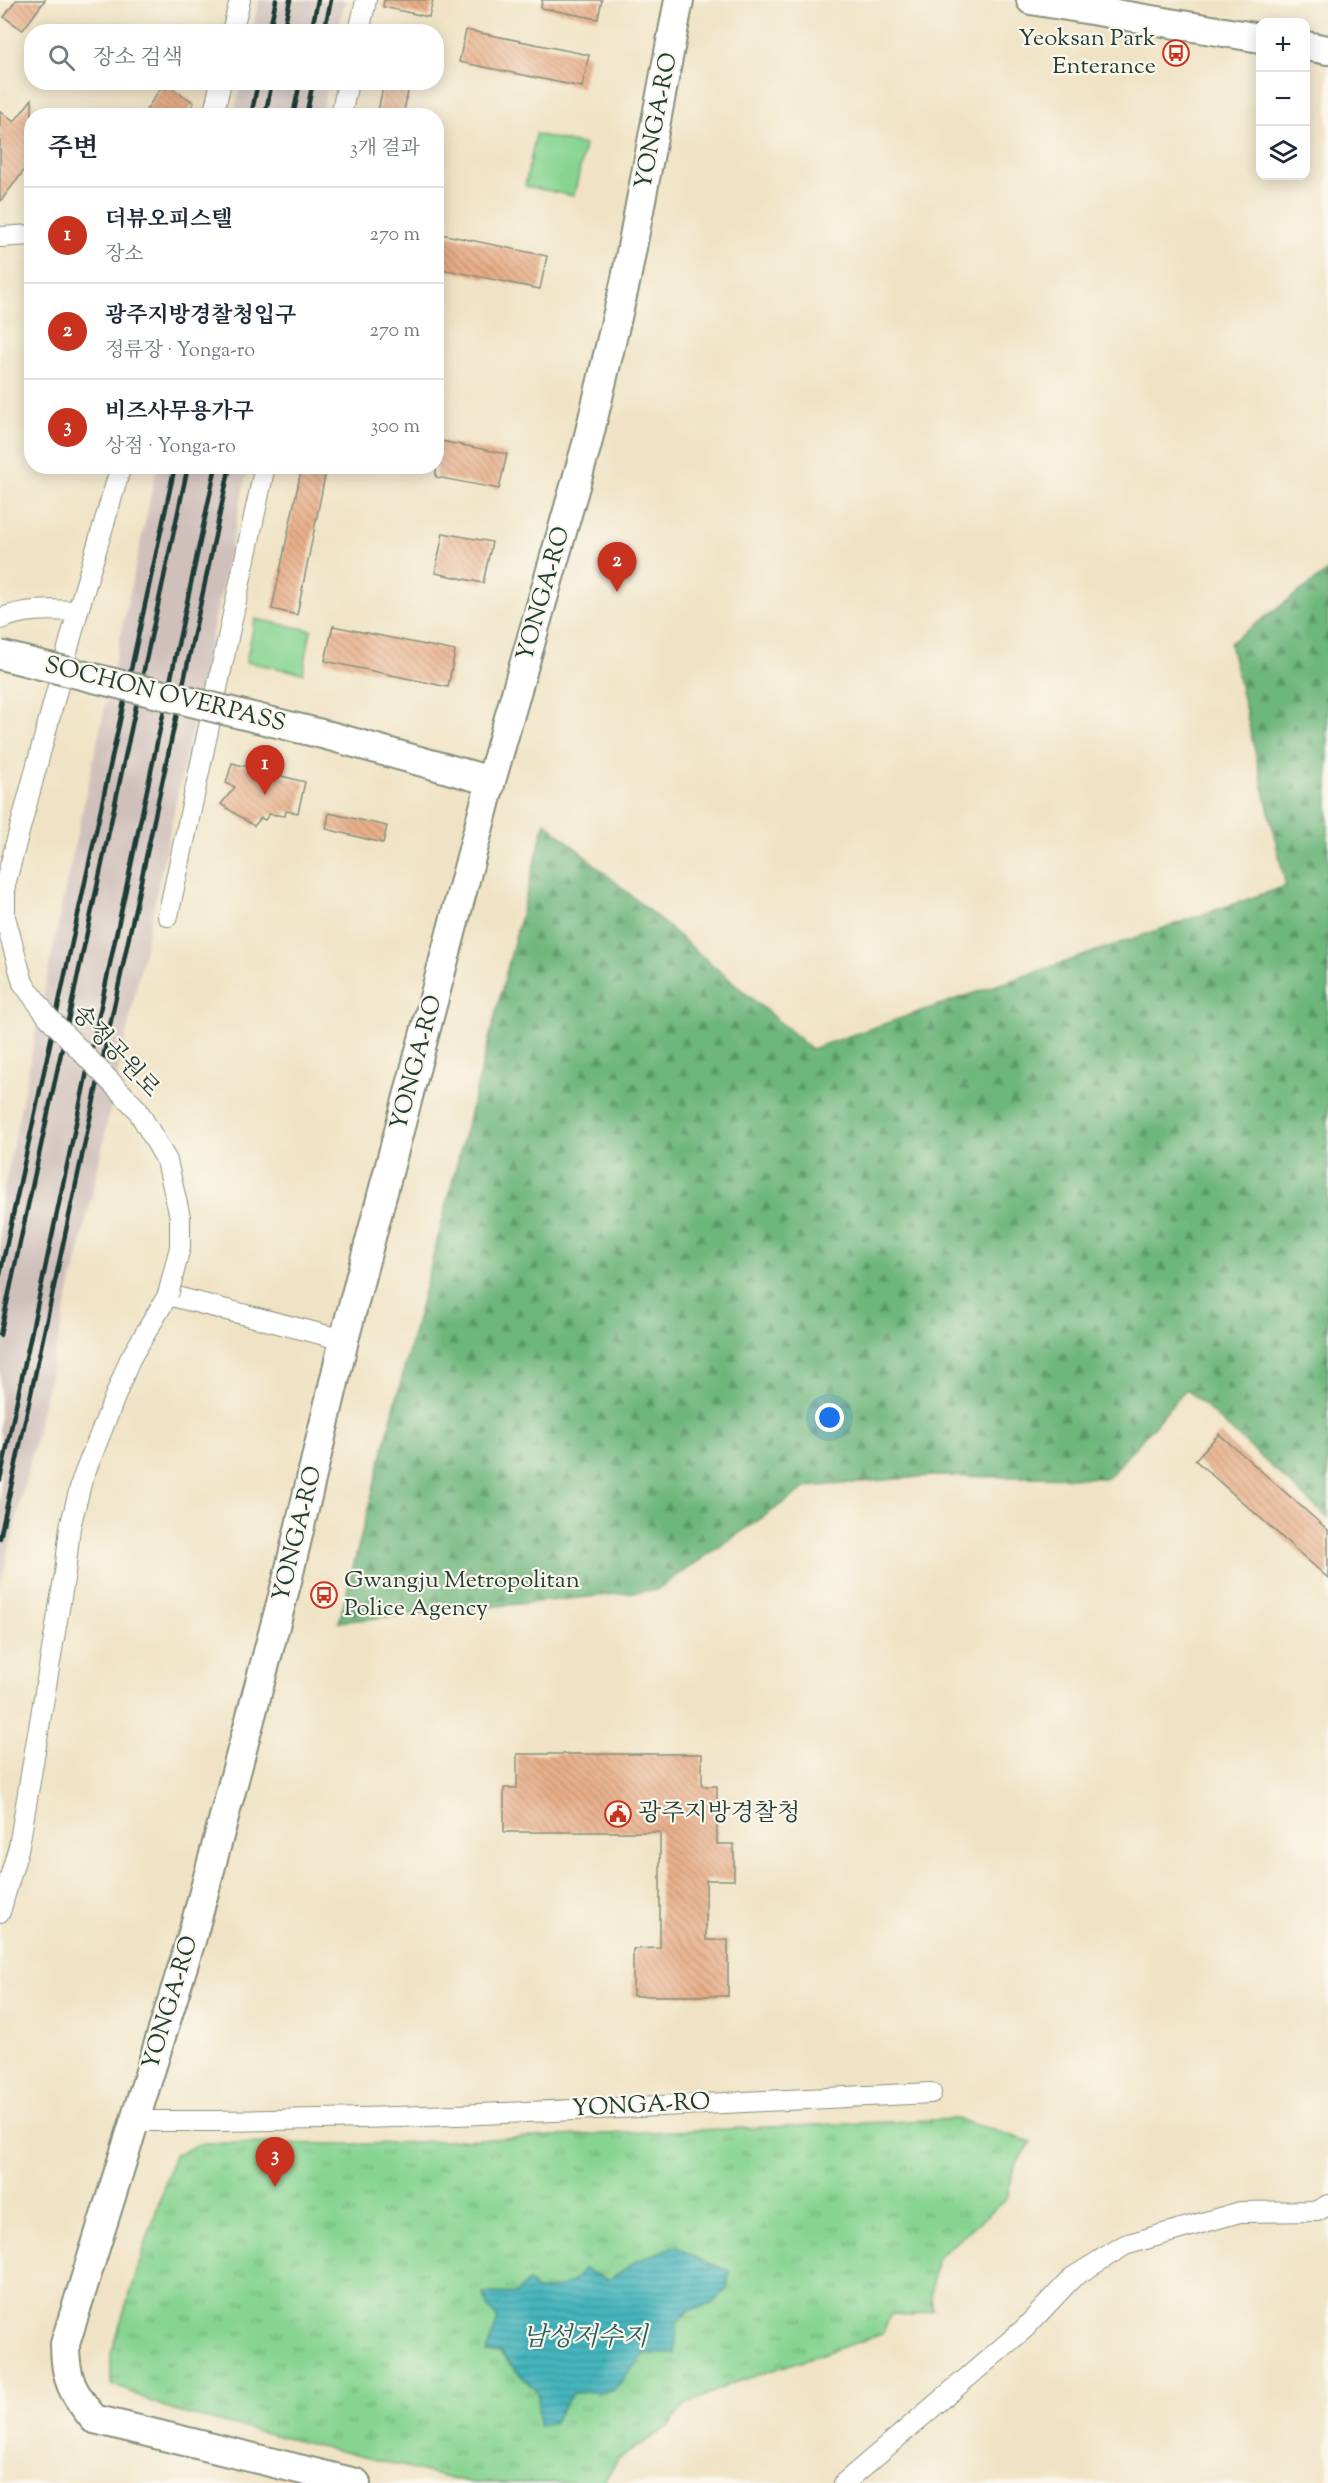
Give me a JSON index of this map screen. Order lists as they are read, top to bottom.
{
  "streets": {
    "street": ["YONGA-RO", "SOCHON OVERPASS", "송정공원로"]
  },
  "crossings": [
    ["YONGA-RO", "SOCHON OVERPASS"]
  ],
  "water": ["남성저수지"],
  "places": {
    "bus stop": ["Yeoksan Park Enterance", "Gwangju Metropolitan Police Agency"],
    "public building": ["광주지방경찰청"]
  },
  "page": {
    "map_buttons": ["+", "−"],
    "search": "장소 검색",
    "heading": ["주변", "3개 결과"],
    "list": [
      {
        "mark": "1",
        "name": "더뷰오피스텔",
        "note": "장소",
        "value": "270 m"
      },
      {
        "mark": "2",
        "name": "광주지방경찰청입구",
        "note": "정류장 · Yonga-ro",
        "value": "270 m"
      },
      {
        "mark": "3",
        "name": "비즈사무용가구",
        "note": "상점 · Yonga-ro",
        "value": "300 m"
      }
    ],
    "pins": ["2", "1", "3"]
  }
}
